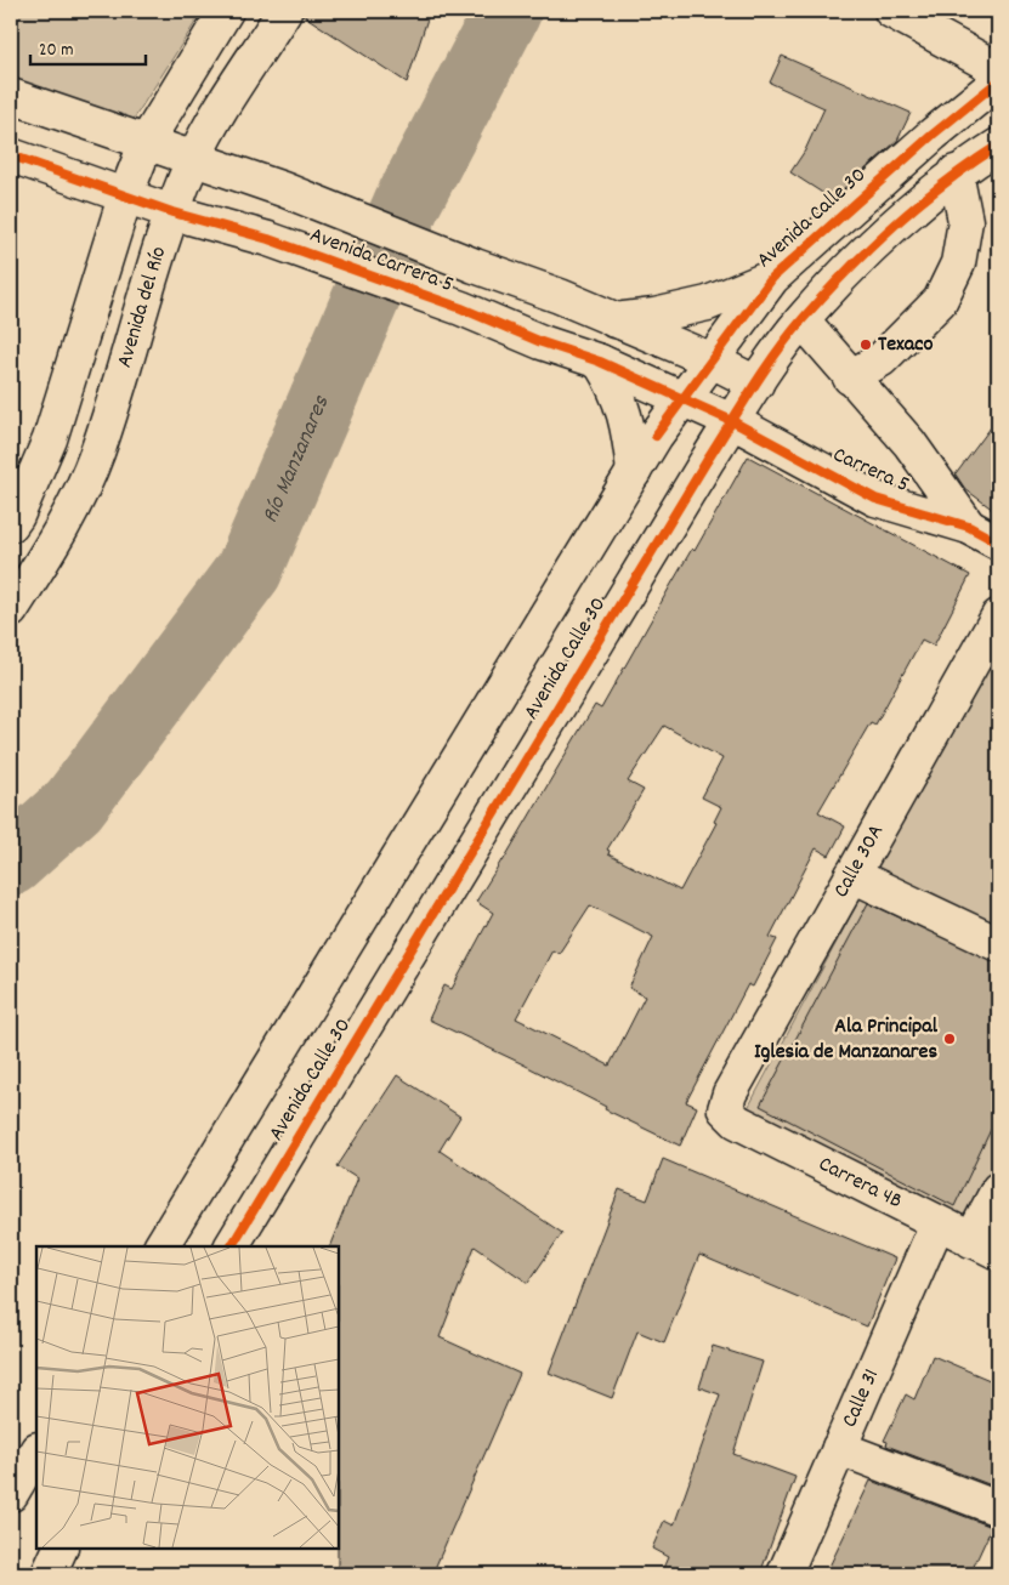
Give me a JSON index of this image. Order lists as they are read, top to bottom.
{
  "streets": {
    "main road": [
      "Avenida Calle 30",
      "Avenida Carrera 5",
      "Avenida del Río",
      "Carrera 5",
      "Calle 30A",
      "Carrera 4B",
      "Calle 31"
    ]
  },
  "crossings": [
    ["Avenida Calle 30", "Avenida Carrera 5"],
    ["Avenida Calle 30", "Carrera 5"],
    ["Avenida Carrera 5", "Avenida del Río"],
    ["Avenida Carrera 5", "Carrera 5"],
    ["Calle 30A", "Carrera 4B"],
    ["Carrera 4B", "Calle 31"]
  ],
  "water": ["Río Manzanares"],
  "places": ["Texaco", "Ala Principal Iglesia de Manzanares"],
  "scale_bar": "20 m"
}
